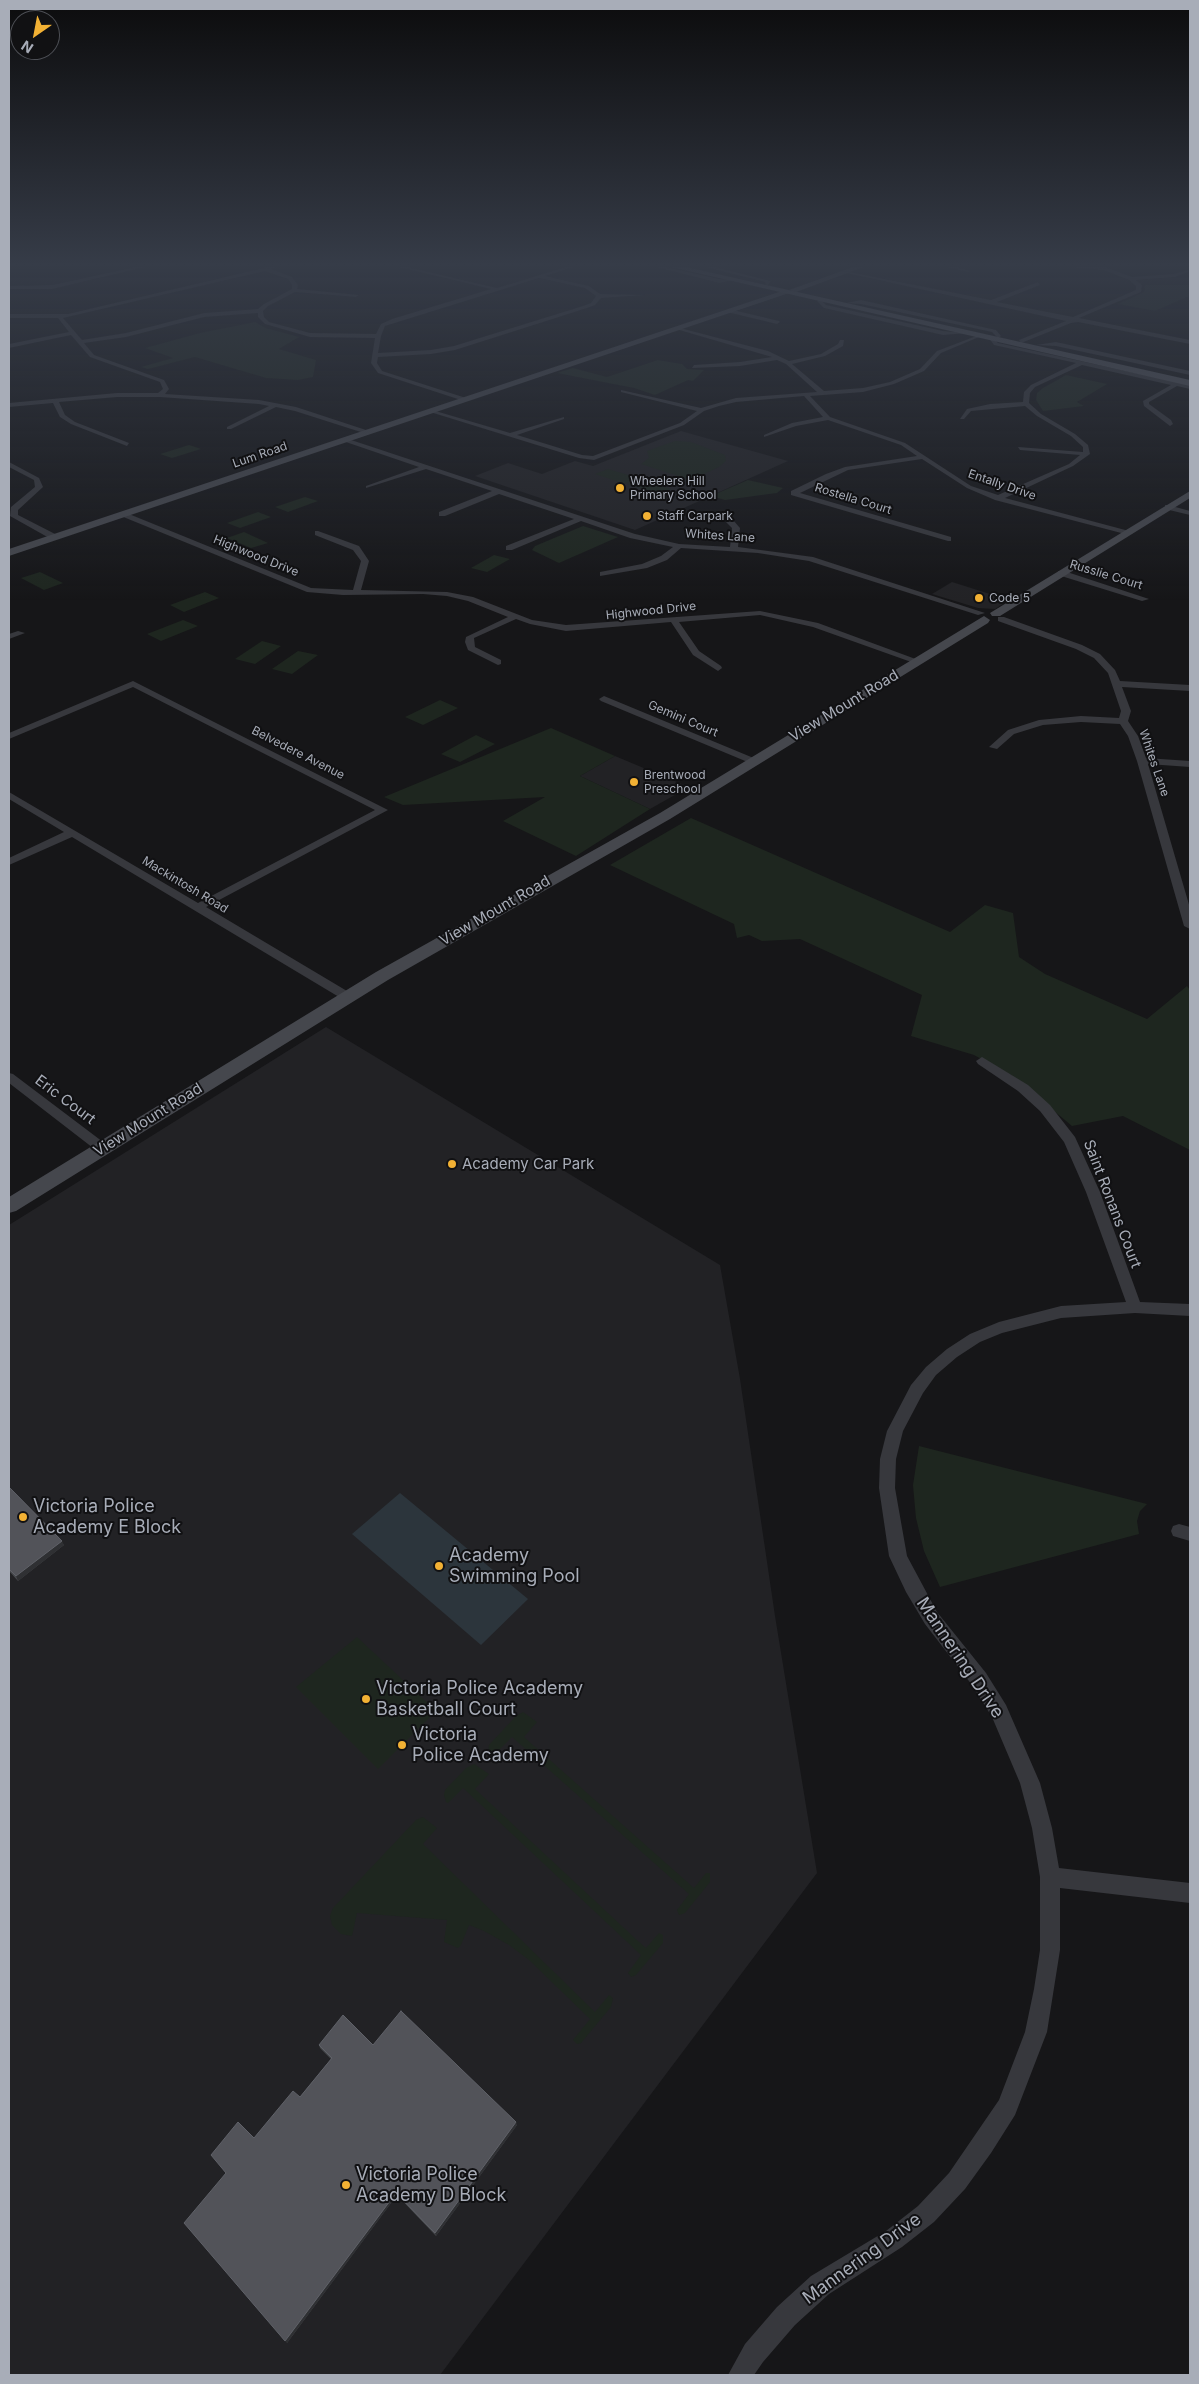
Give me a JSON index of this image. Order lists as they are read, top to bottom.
{
  "streets": {
    "street": [
      "Lum Road",
      "Entally Drive",
      "Rostella Court",
      "Whites Lane",
      "Highwood Drive",
      "Russlie Court",
      "View Mount Road",
      "Gemini Court",
      "Belvedere Avenue",
      "Mackintosh Road",
      "Eric Court",
      "Saint Ronans Court",
      "Mannering Drive"
    ]
  },
  "crossings": [
    ["Lum Road", "Whites Lane"],
    ["Lum Road", "Highwood Drive"],
    ["Entally Drive", "Rostella Court"],
    ["Entally Drive", "View Mount Road"],
    ["Whites Lane", "View Mount Road"],
    ["Highwood Drive", "View Mount Road"],
    ["Russlie Court", "View Mount Road"],
    ["View Mount Road", "Gemini Court"],
    ["View Mount Road", "Mackintosh Road"],
    ["View Mount Road", "Eric Court"],
    ["Belvedere Avenue", "Mackintosh Road"],
    ["Saint Ronans Court", "Mannering Drive"]
  ],
  "places": [
    "Wheelers Hill Primary School",
    "Staff Carpark",
    "Code 5",
    "Brentwood Preschool",
    "Academy Car Park",
    "Victoria Police Academy E Block",
    "Academy Swimming Pool",
    "Victoria Police Academy Basketball Court",
    "Victoria Police Academy",
    "Victoria Police Academy D Block"
  ],
  "north": "bottom left"
}
